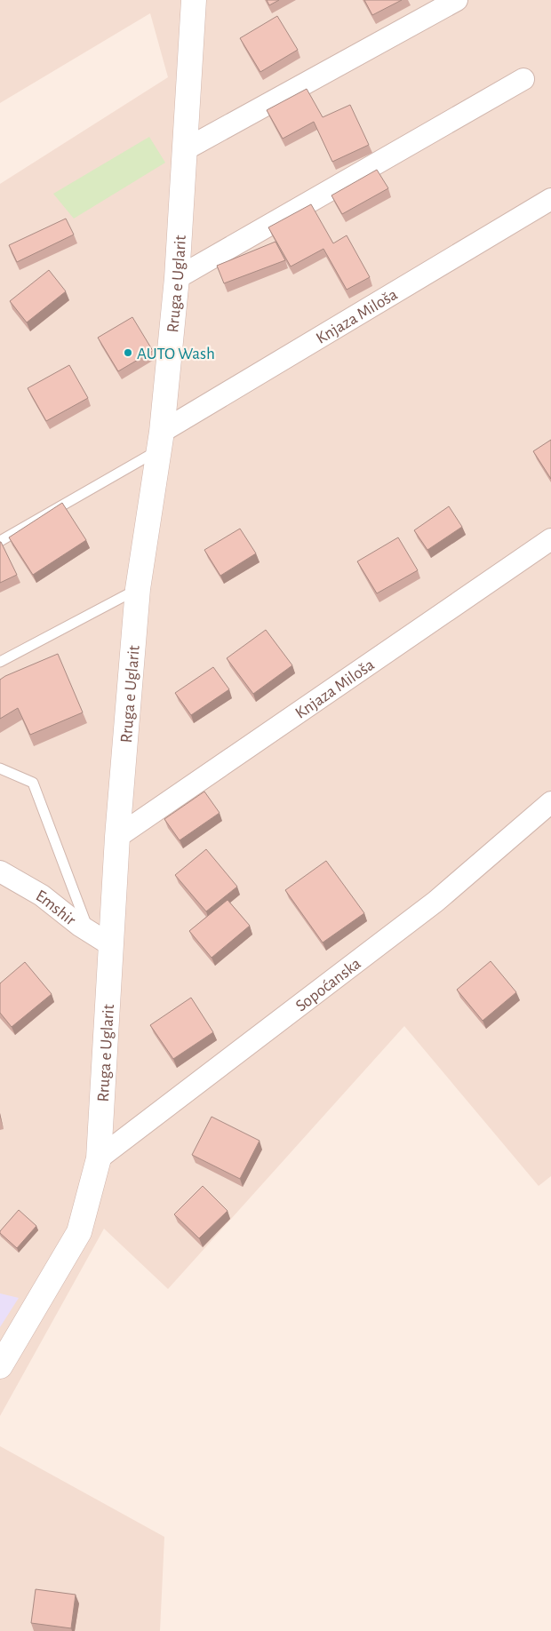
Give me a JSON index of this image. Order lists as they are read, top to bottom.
{
  "streets": {
    "street": [
      "Rruga e Uglarit",
      "Knjaza Miloša",
      "Emshir",
      "Sopoćanska"
    ]
  },
  "crossings": [
    ["Rruga e Uglarit", "Knjaza Miloša"],
    ["Rruga e Uglarit", "Emshir"],
    ["Rruga e Uglarit", "Sopoćanska"]
  ],
  "places": ["AUTO Wash"]
}
